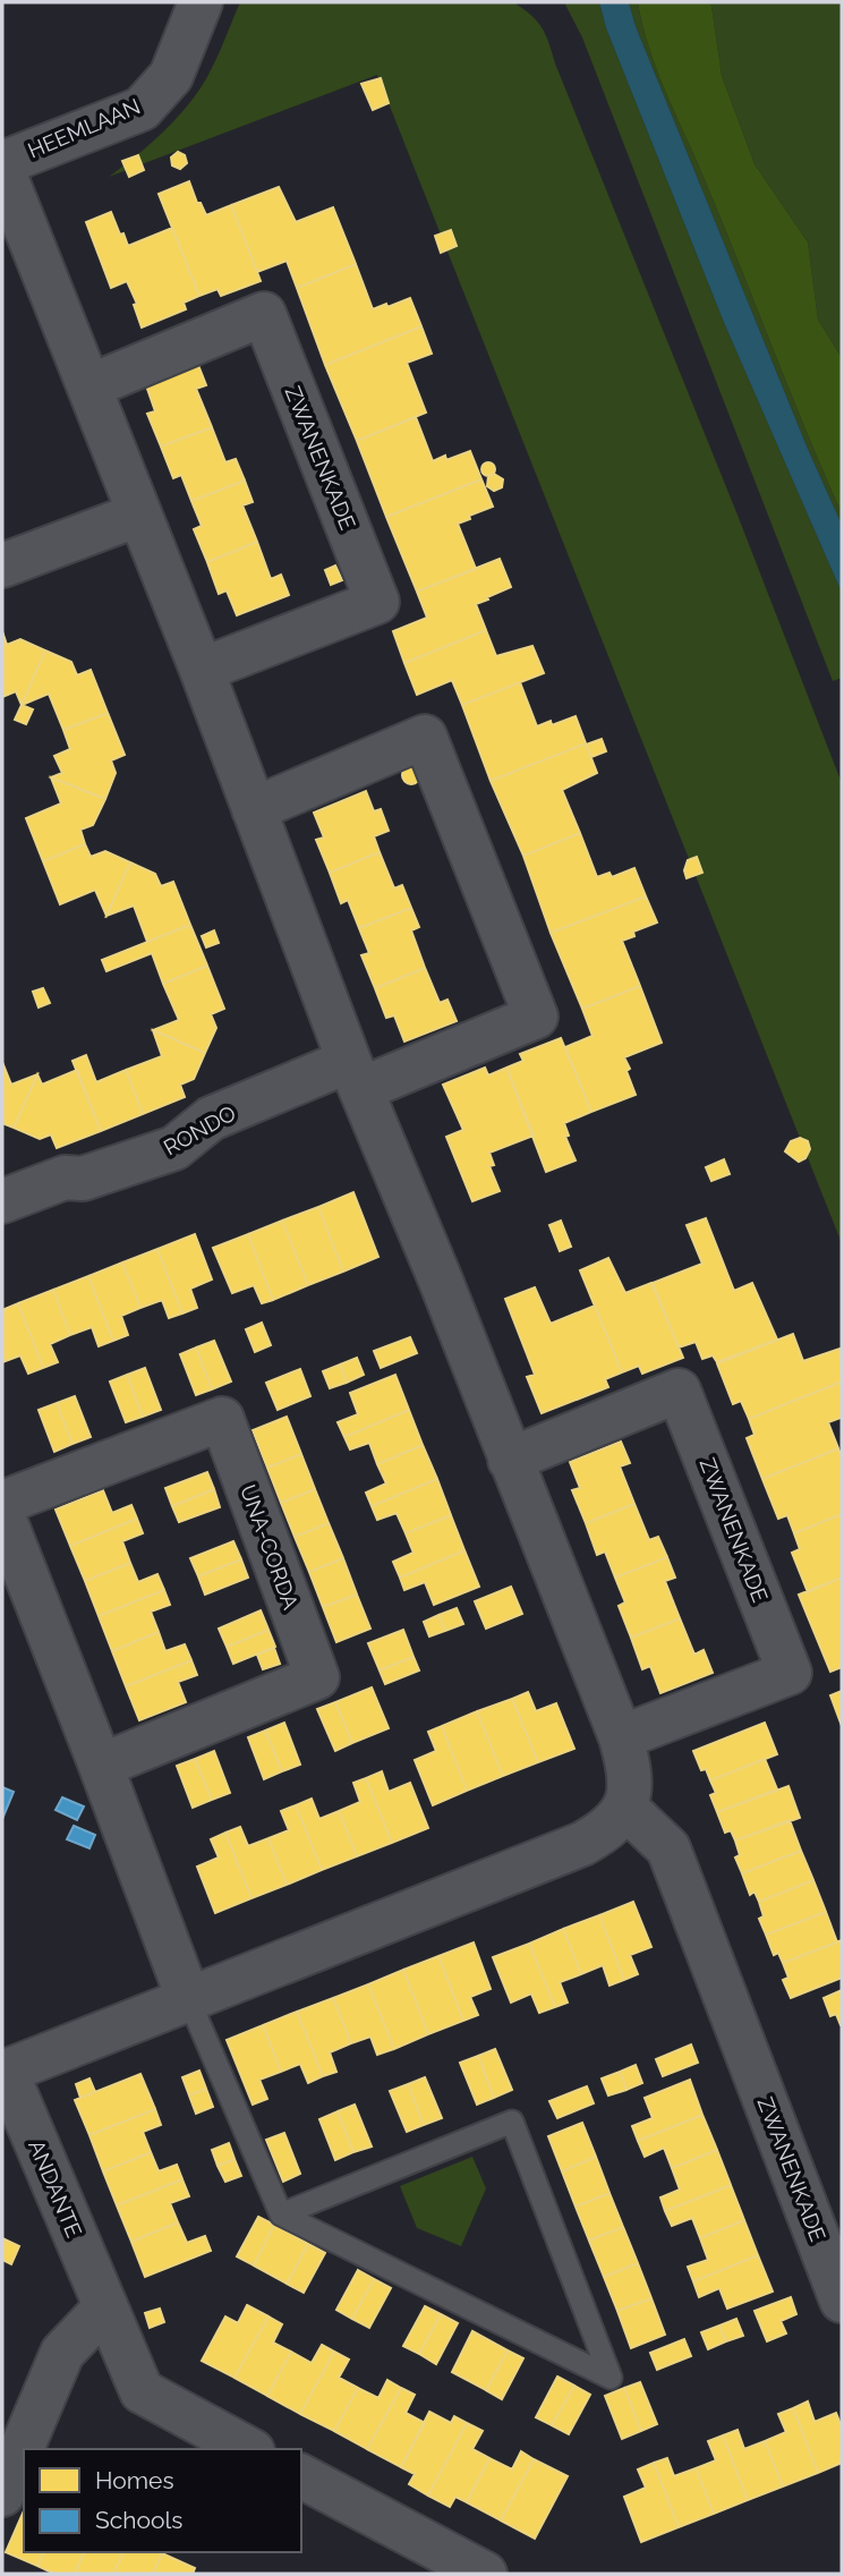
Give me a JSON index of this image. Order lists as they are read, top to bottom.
{
  "streets": {
    "street": [
      "HEEMLAAN",
      "ZWANENKADE",
      "RONDO",
      "UNA-CORDA",
      "ANDANTE"
    ]
  },
  "legend": ["Homes", "Schools"]
}
